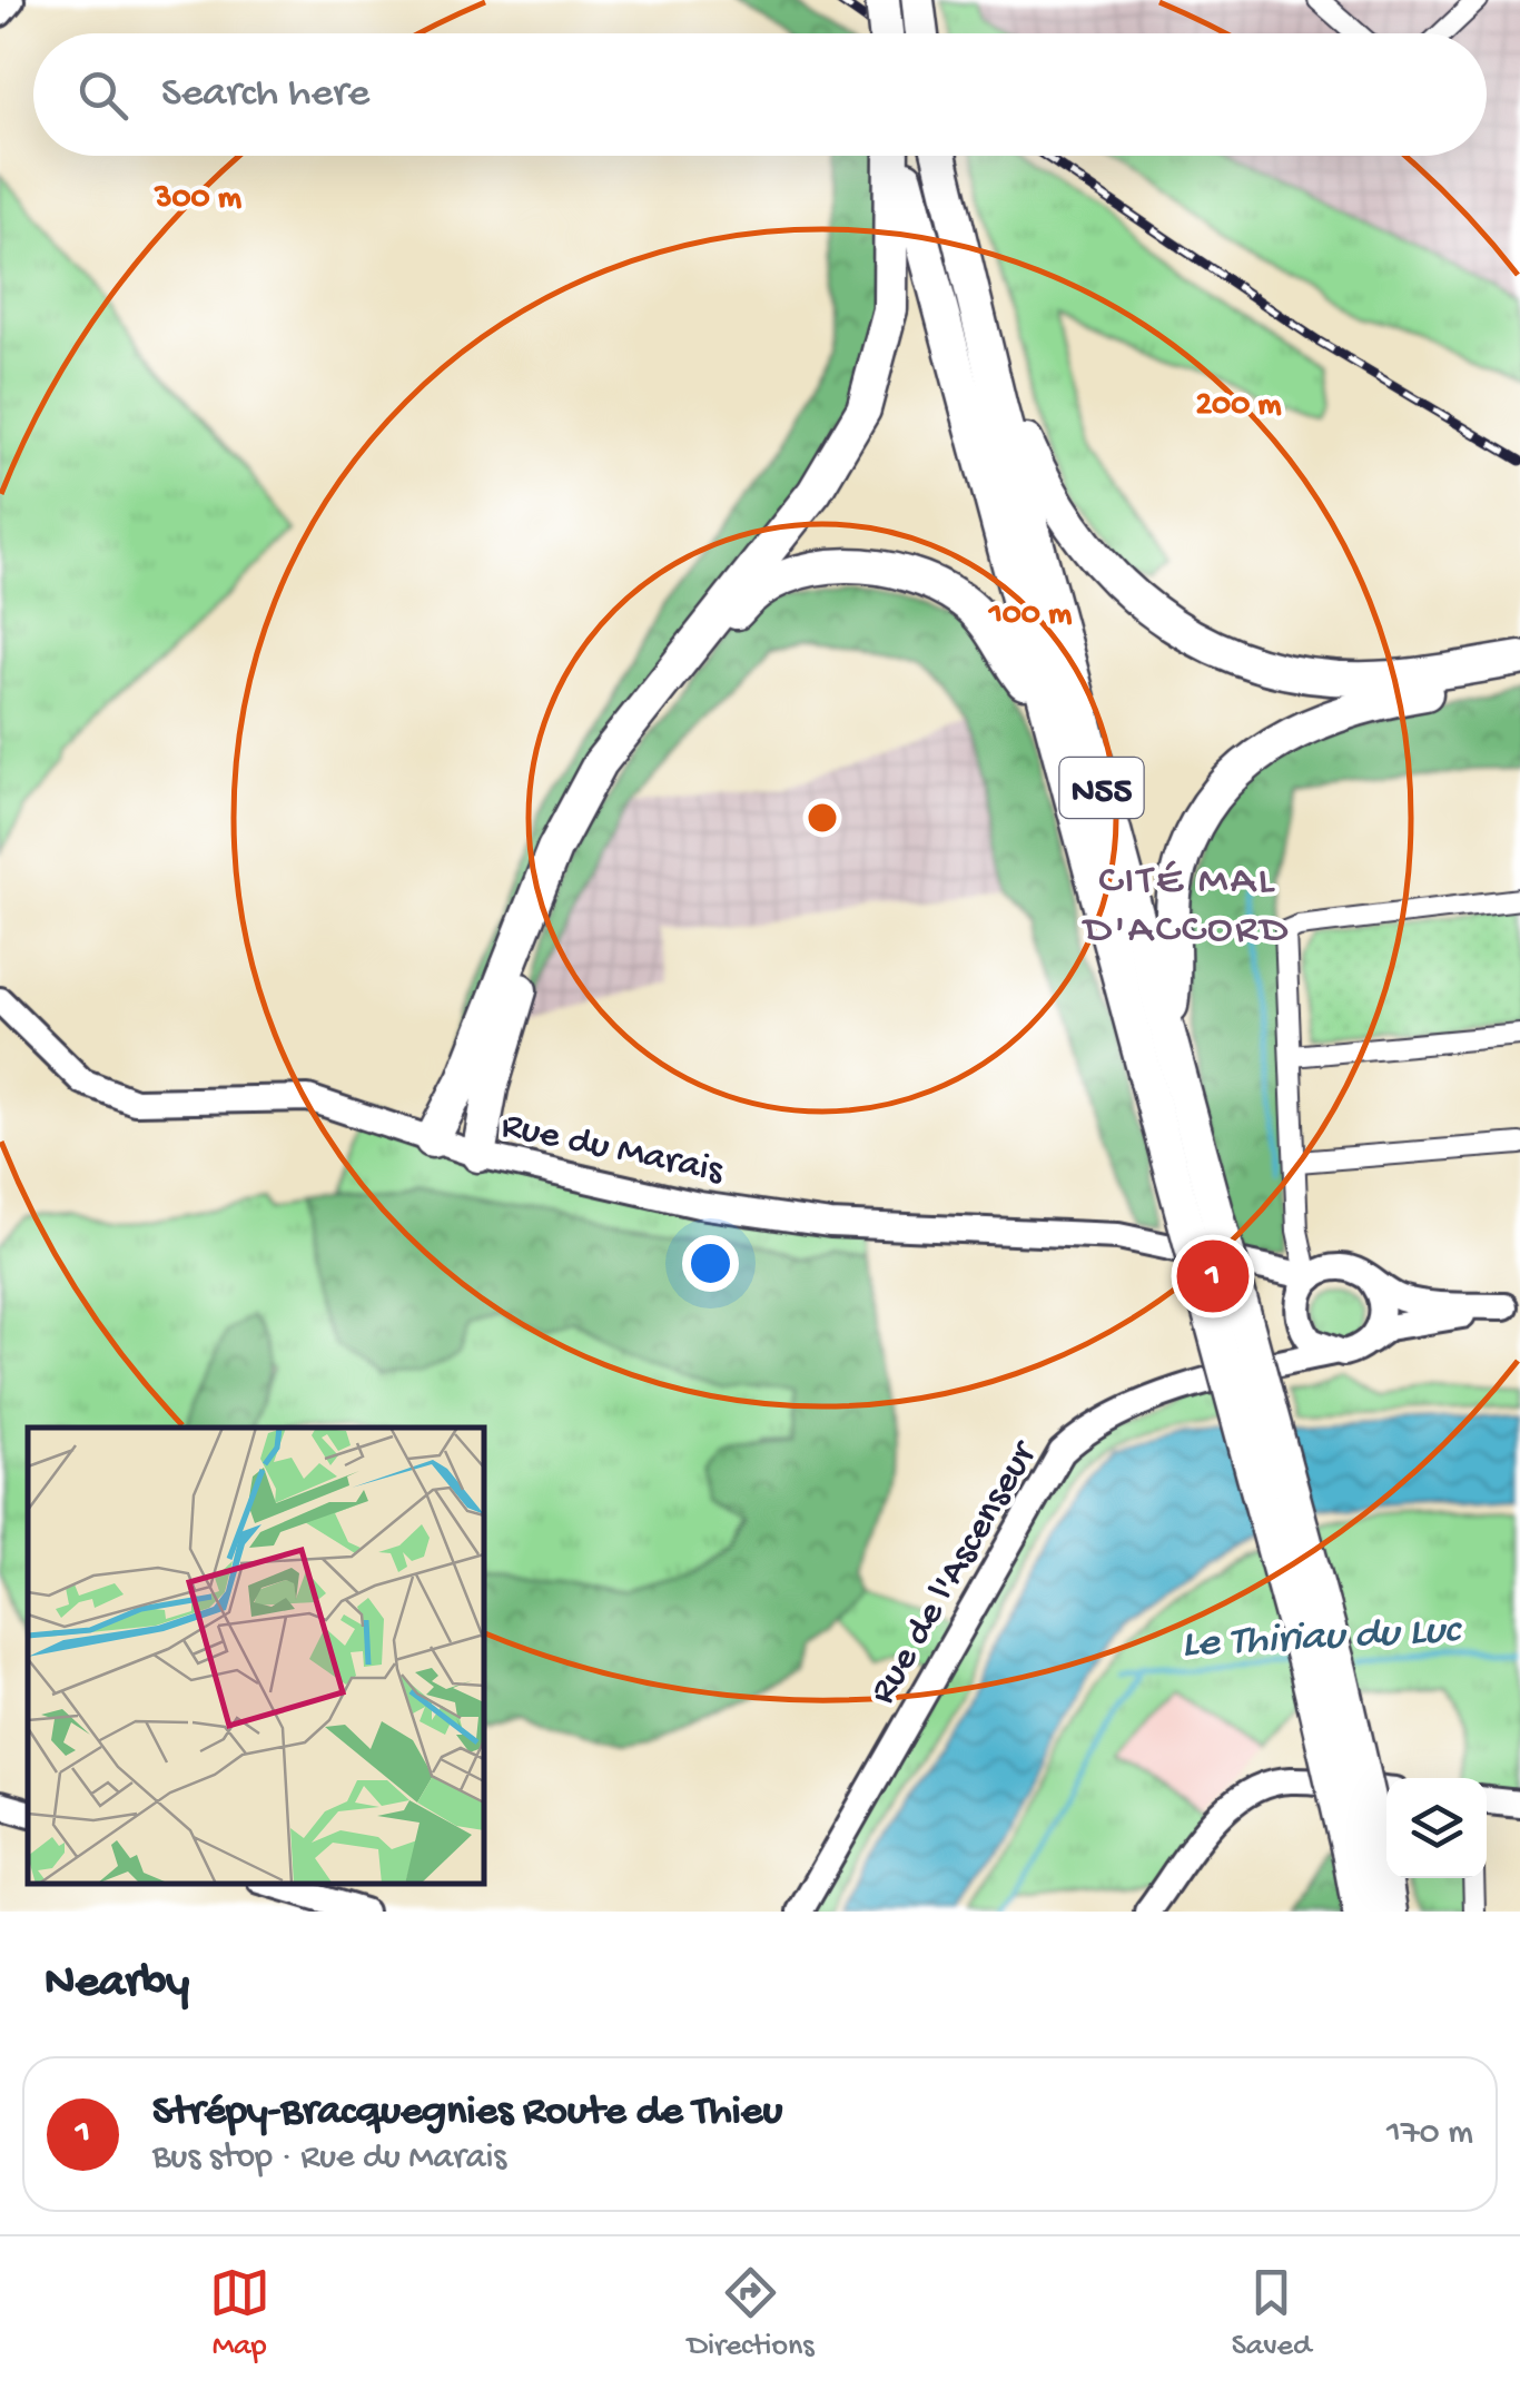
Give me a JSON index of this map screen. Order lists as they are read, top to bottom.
{
  "streets": {
    "highway": ["N55"],
    "street": ["Rue du Marais", "Rue de l'Ascenseur"]
  },
  "crossings": [
    ["Rue du Marais", "Rue de l'Ascenseur"]
  ],
  "districts": ["CITÉ MAL D'ACCORD"],
  "water": ["Le Thiriau du Luc"],
  "page": {
    "search": "Search here",
    "pins": "1",
    "heading": "Nearby",
    "list": [
      {
        "mark": "1",
        "name": "Strépy-Bracquegnies Route de Thieu",
        "note": "Bus stop · Rue du Marais",
        "value": "170 m"
      }
    ],
    "nav": ["Map", "Directions", "Saved"]
  },
  "rings": ["300 m", "200 m", "100 m"]
}
